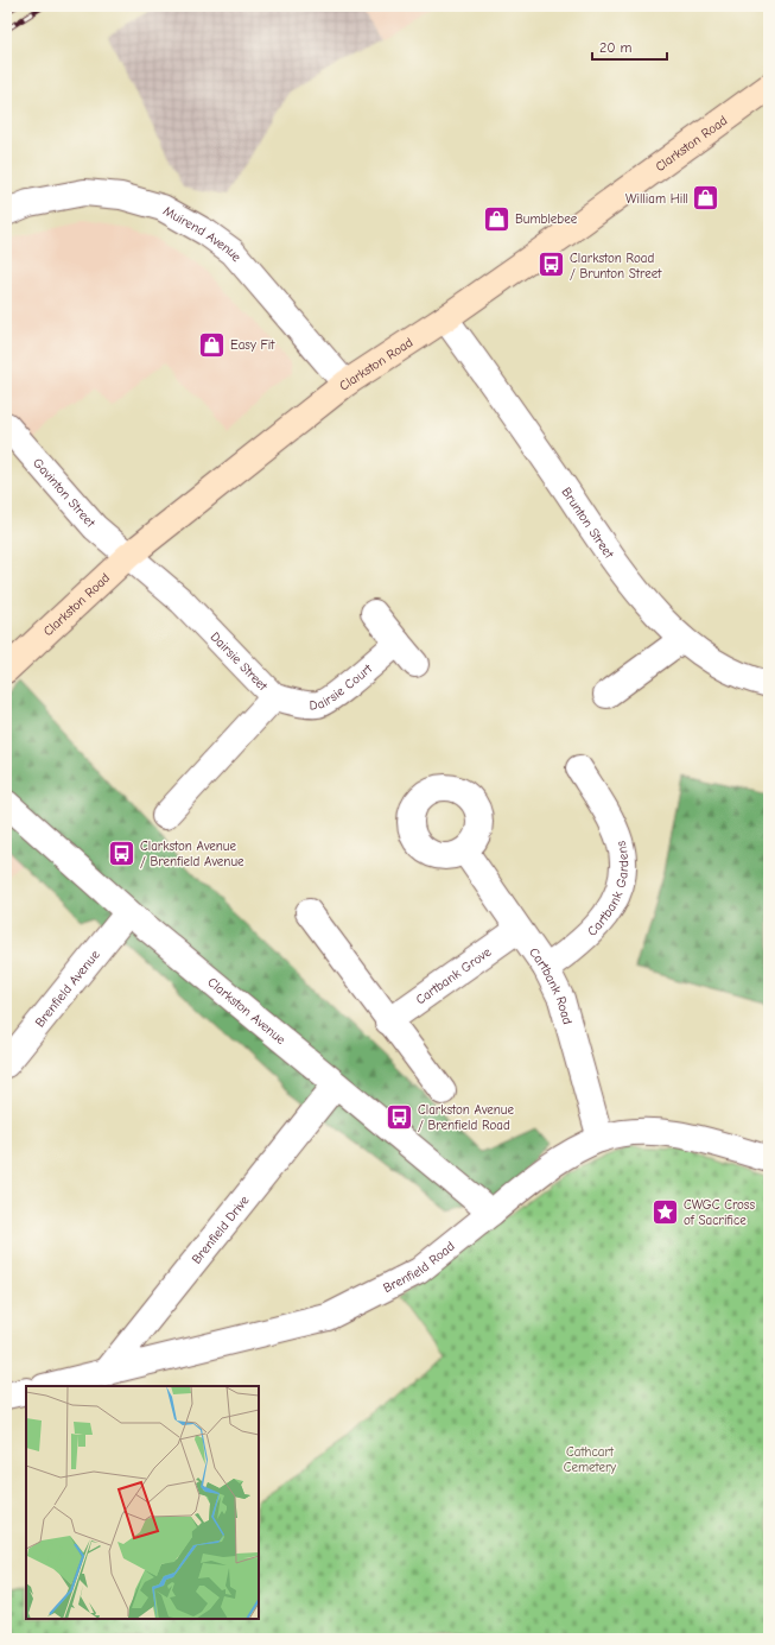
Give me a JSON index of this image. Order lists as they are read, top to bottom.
{
  "streets": {
    "main road": ["Clarkston Road"],
    "street": [
      "Muirend Avenue",
      "Gavinton Street",
      "Brunton Street",
      "Dairsie Street",
      "Dairsie Court",
      "Cartbank Gardens",
      "Cartbank Grove",
      "Cartbank Road",
      "Brenfield Avenue",
      "Clarkston Avenue",
      "Brenfield Drive",
      "Brenfield Road"
    ]
  },
  "crossings": [
    ["Clarkston Road", "Muirend Avenue"],
    ["Clarkston Road", "Gavinton Street"],
    ["Clarkston Road", "Brunton Street"],
    ["Clarkston Road", "Dairsie Street"],
    ["Gavinton Street", "Dairsie Street"],
    ["Dairsie Street", "Dairsie Court"],
    ["Cartbank Gardens", "Cartbank Road"],
    ["Cartbank Grove", "Cartbank Road"],
    ["Cartbank Road", "Brenfield Road"],
    ["Brenfield Avenue", "Clarkston Avenue"],
    ["Clarkston Avenue", "Brenfield Drive"],
    ["Clarkston Avenue", "Brenfield Road"],
    ["Brenfield Drive", "Brenfield Road"]
  ],
  "parks": ["Cathcart Cemetery"],
  "places": {
    "shop": ["William Hill", "Bumblebee", "Easy Fit"],
    "bus stop": ["Clarkston Road / Brunton Street", "Clarkston Avenue / Brenfield Avenue", "Clarkston Avenue / Brenfield Road"],
    "place": ["CWGC Cross of Sacrifice"]
  },
  "scale_bar": "20 m"
}
